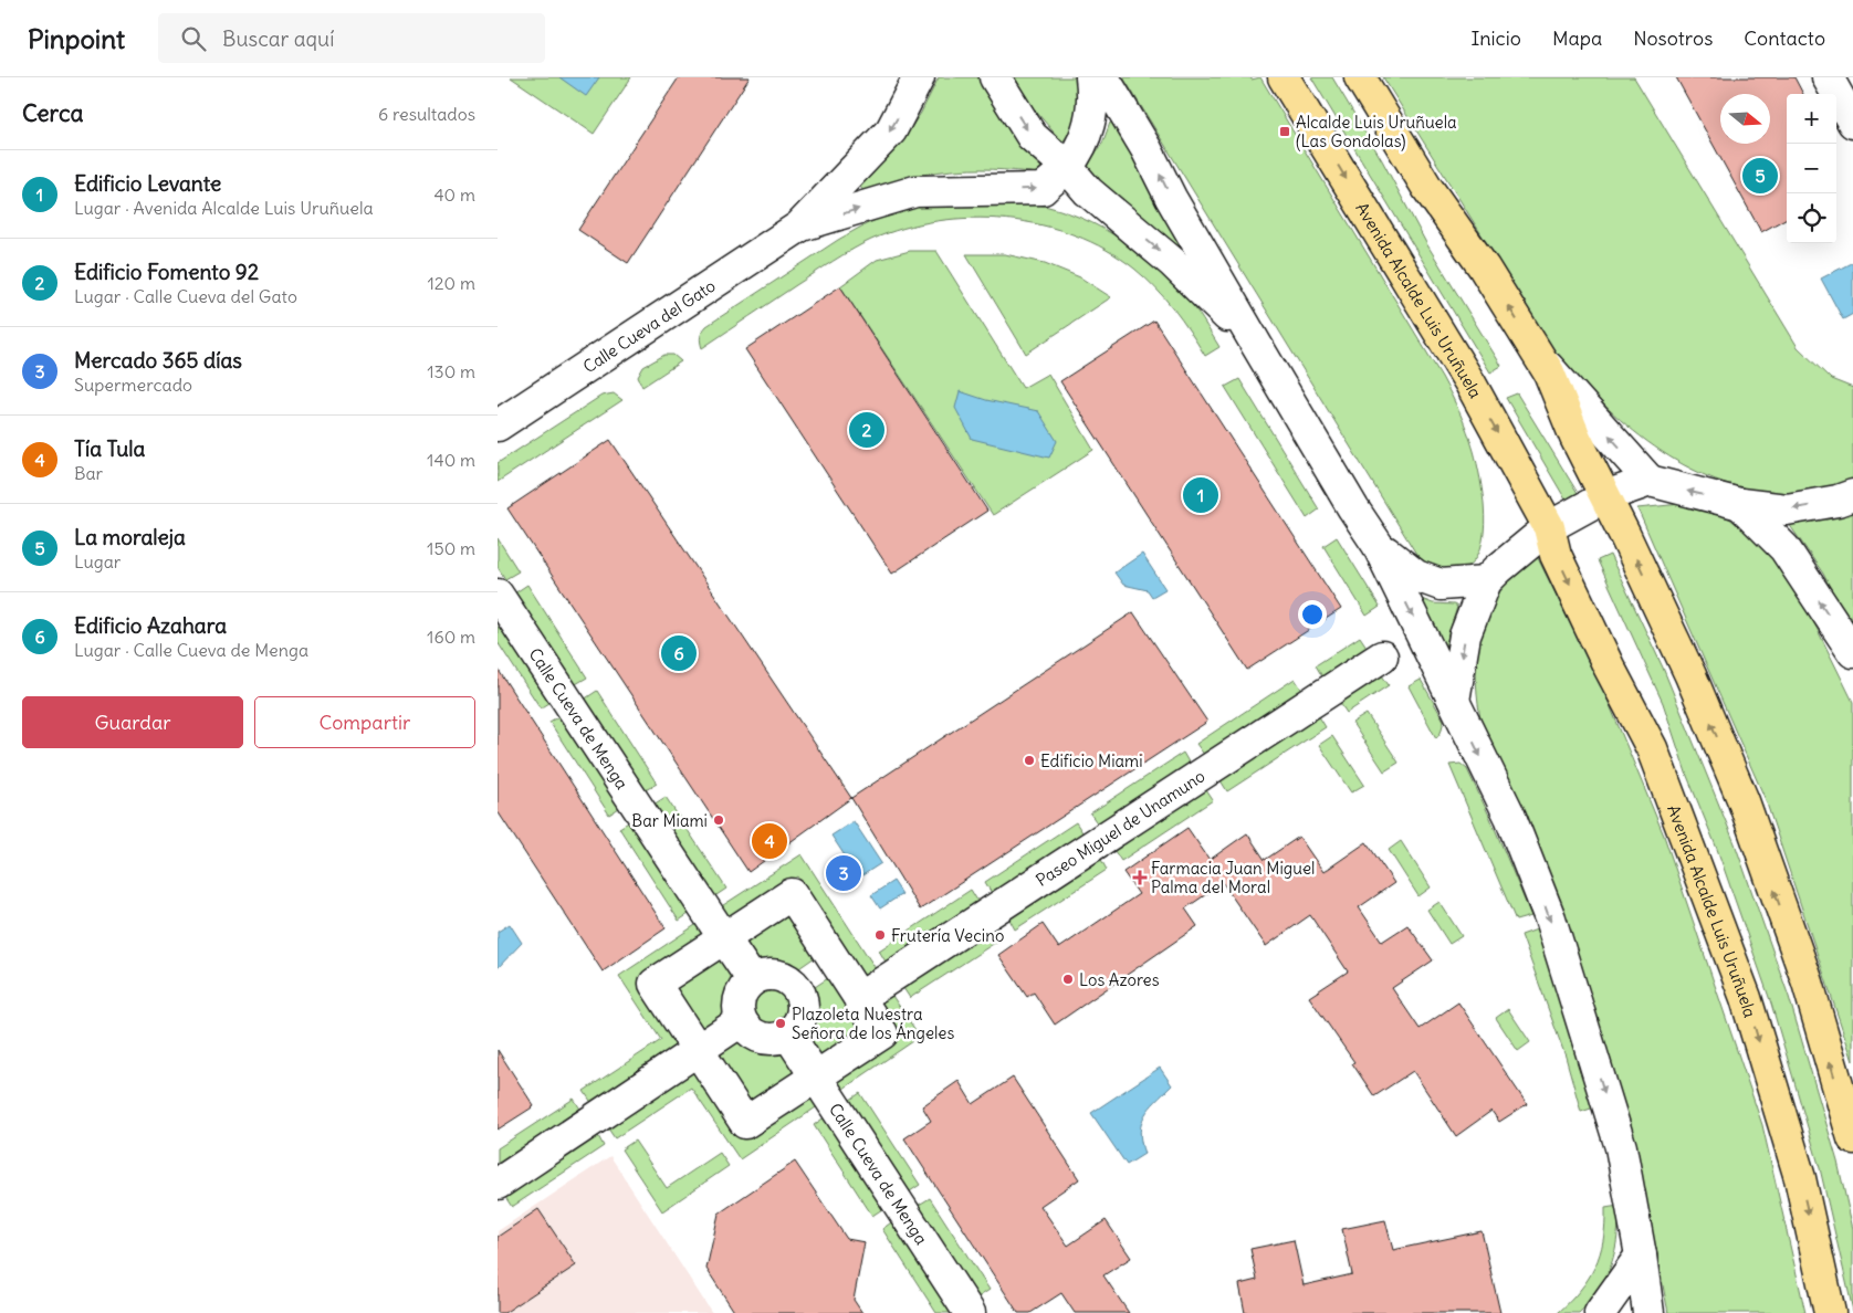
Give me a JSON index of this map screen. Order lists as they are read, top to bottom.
{
  "streets": {
    "main road": ["Avenida Alcalde Luis Uruñuela"],
    "street": ["Calle Cueva del Gato", "Calle Cueva de Menga", "Paseo Miguel de Unamuno"]
  },
  "places": {
    "transit": ["Alcalde Luis Uruñuela (Las Gondolas)"],
    "other": [
      "Edificio Miami",
      "Bar Miami",
      "Frutería Vecino",
      "Los Azores",
      "Plazoleta Nuestra Señora de los Ángeles"
    ],
    "health": ["Farmacia Juan Miguel Palma del Moral"]
  },
  "north": "right",
  "page": {
    "header": "Pinpoint",
    "search": "Buscar aquí",
    "nav": [
      "Inicio",
      "Mapa",
      "Nosotros",
      "Contacto"
    ],
    "heading": ["Cerca", "6 resultados"],
    "map_buttons": ["+", "−"],
    "list": [
      {
        "mark": "1",
        "name": "Edificio Levante",
        "note": "Lugar · Avenida Alcalde Luis Uruñuela",
        "value": "40 m"
      },
      {
        "mark": "2",
        "name": "Edificio Fomento 92",
        "note": "Lugar · Calle Cueva del Gato",
        "value": "120 m"
      },
      {
        "mark": "3",
        "name": "Mercado 365 días",
        "note": "Supermercado",
        "value": "130 m"
      },
      {
        "mark": "4",
        "name": "Tía Tula",
        "note": "Bar",
        "value": "140 m"
      },
      {
        "mark": "5",
        "name": "La moraleja",
        "note": "Lugar",
        "value": "150 m"
      },
      {
        "mark": "6",
        "name": "Edificio Azahara",
        "note": "Lugar · Calle Cueva de Menga",
        "value": "160 m"
      }
    ],
    "pins": [
      "5",
      "2",
      "1",
      "6",
      "4",
      "3"
    ],
    "buttons": ["Guardar", "Compartir"]
  }
}
